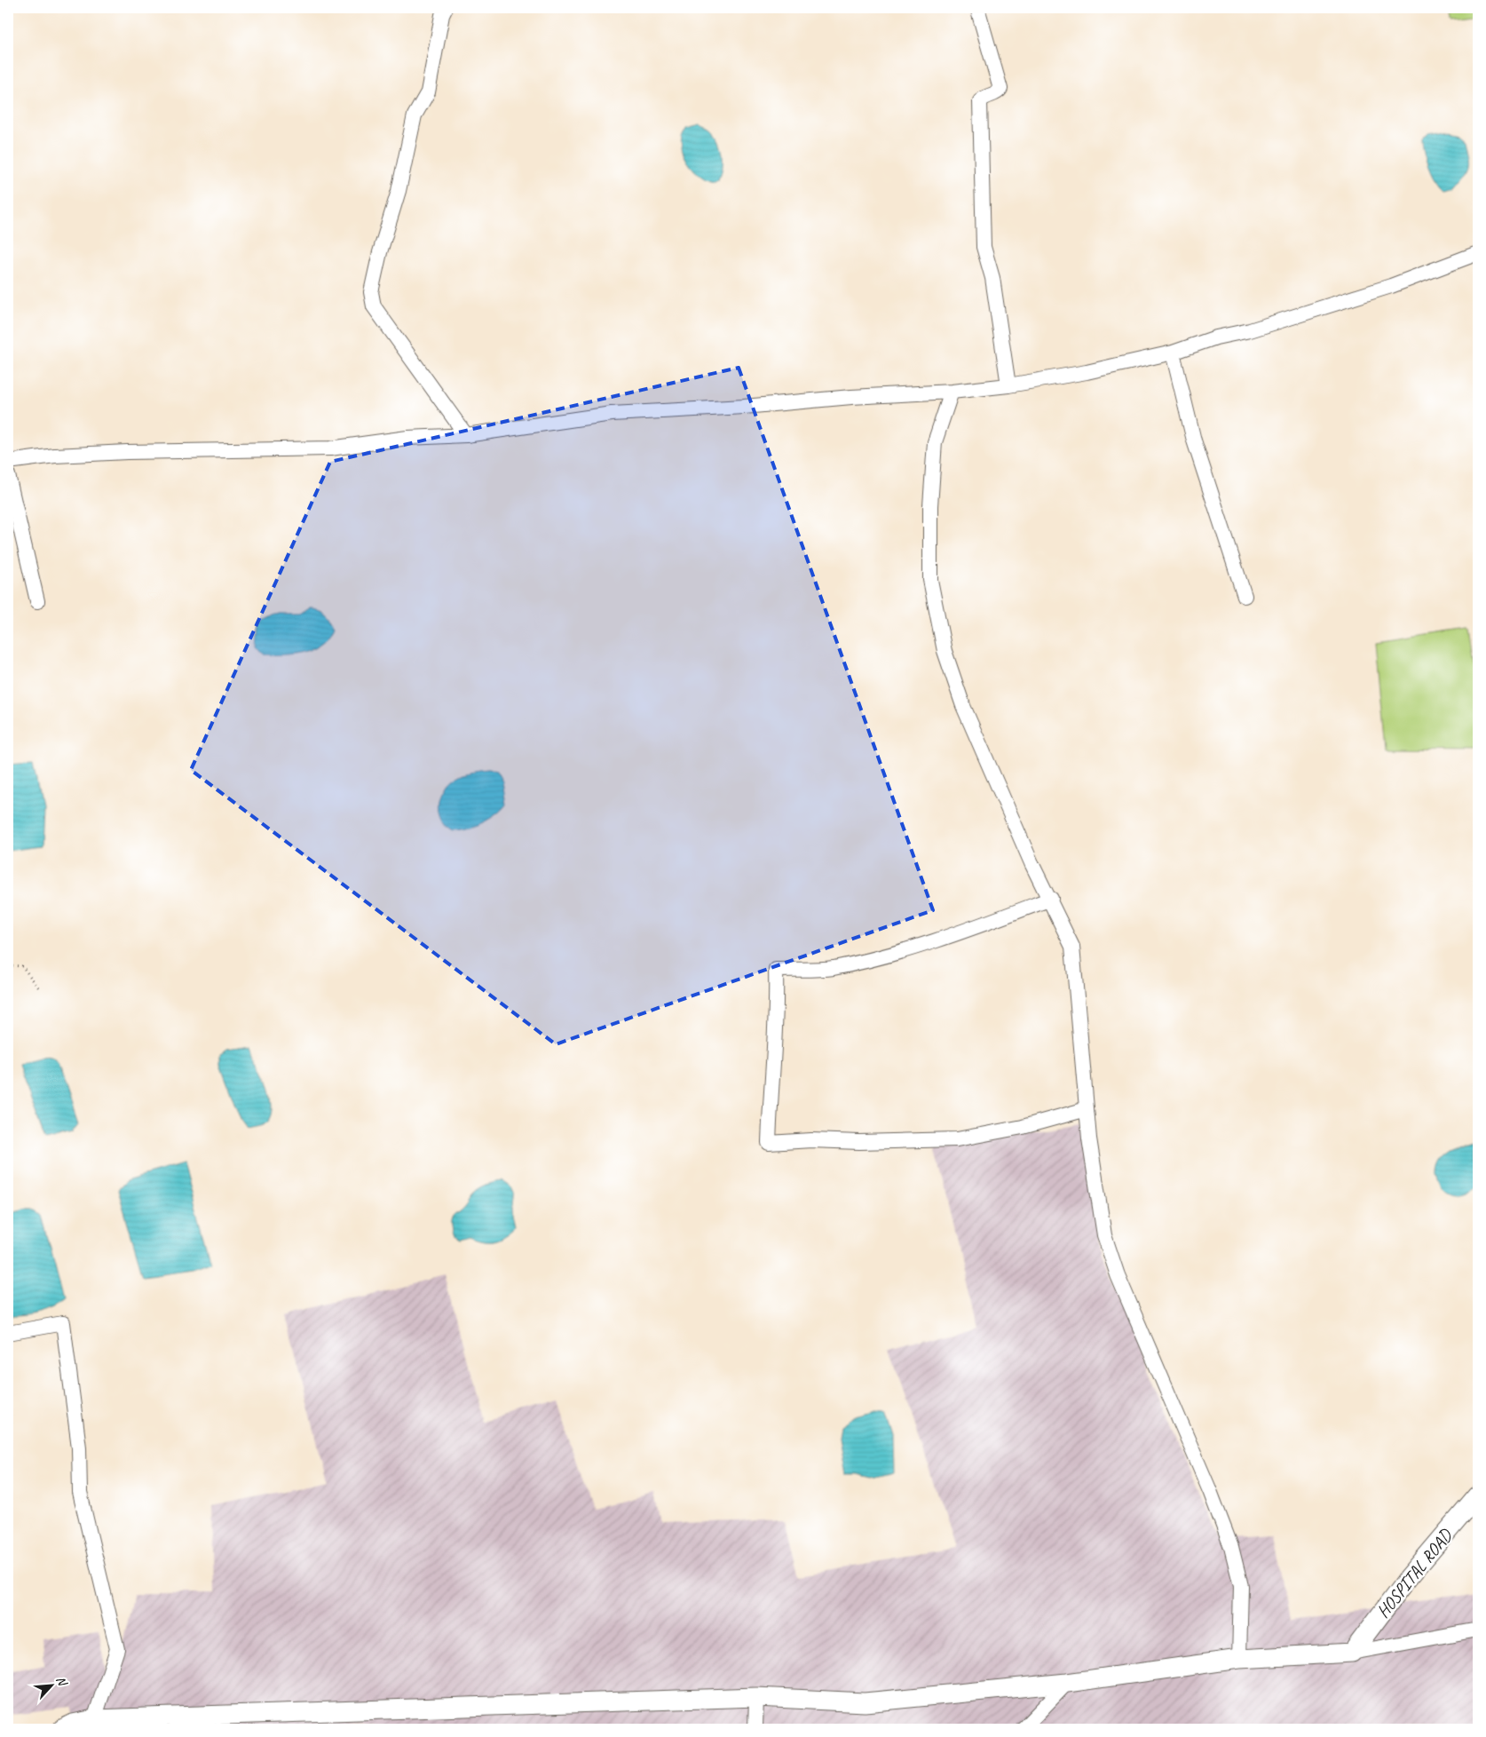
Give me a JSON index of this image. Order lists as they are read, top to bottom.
{
  "streets": {
    "main road": ["HOSPITAL ROAD"]
  },
  "north": "top right"
}
